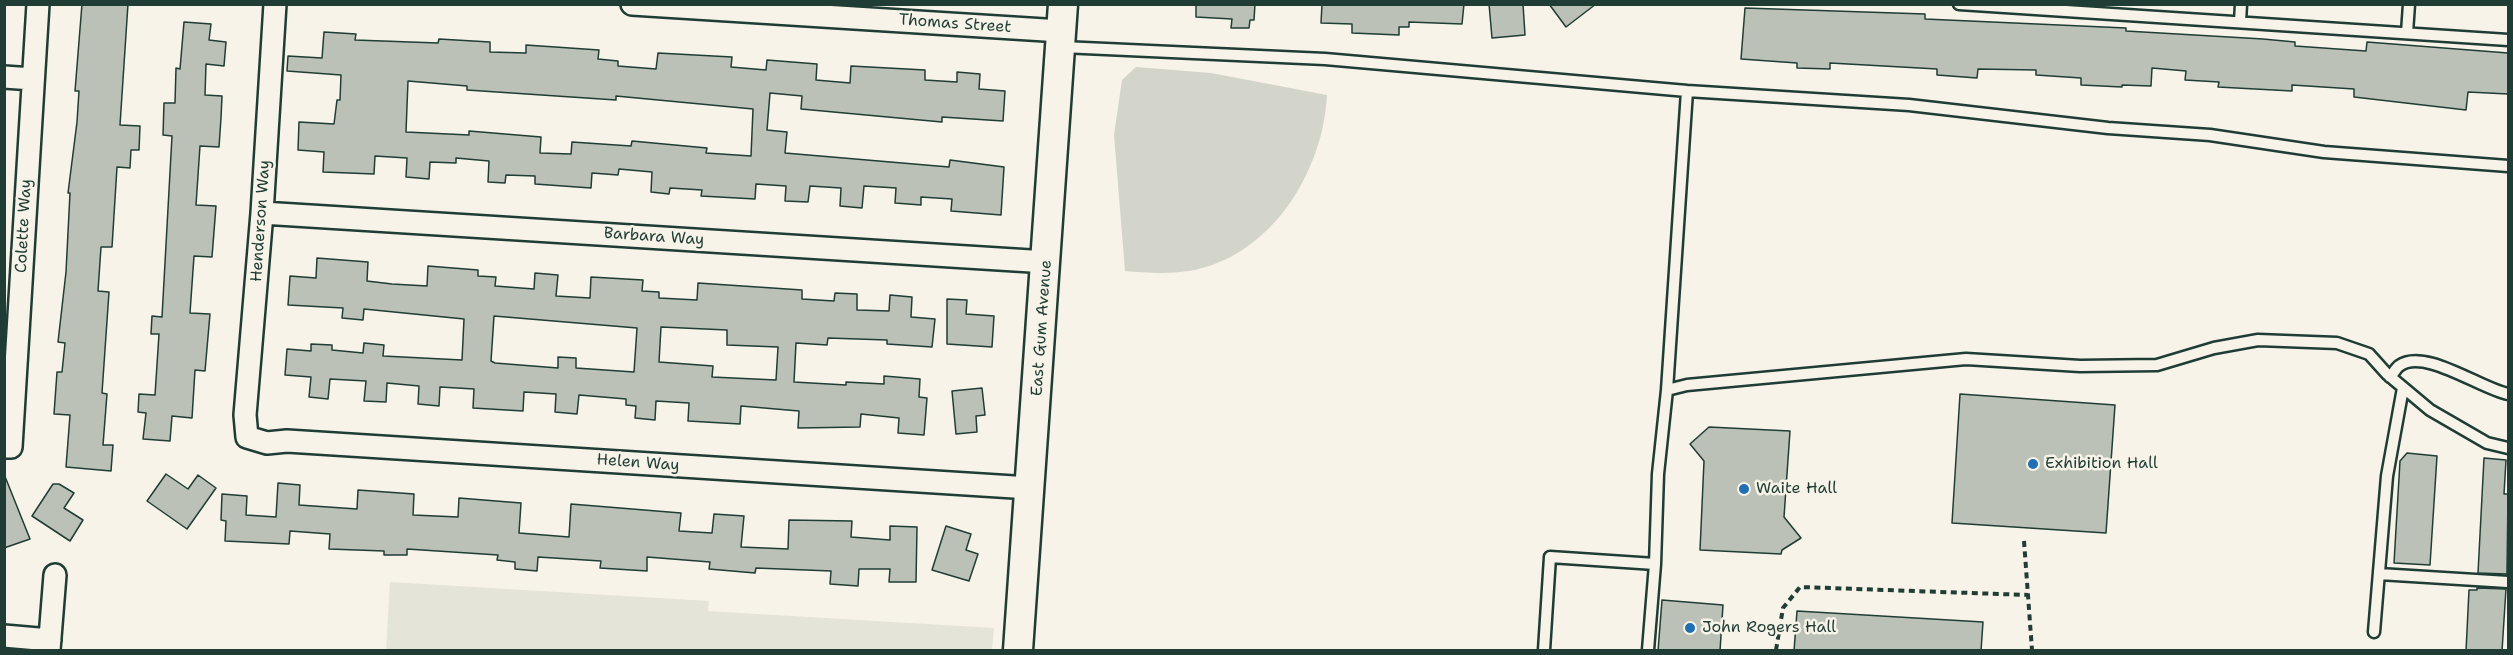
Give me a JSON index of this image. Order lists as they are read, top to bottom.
{
  "streets": {
    "street": [
      "Thomas Street",
      "Henderson Way",
      "Colette Way",
      "Barbara Way",
      "East Gum Avenue",
      "Helen Way"
    ]
  },
  "crossings": [
    ["Thomas Street", "East Gum Avenue"],
    ["Henderson Way", "Barbara Way"],
    ["Henderson Way", "Helen Way"],
    ["Barbara Way", "East Gum Avenue"],
    ["East Gum Avenue", "Helen Way"]
  ],
  "places": ["Exhibition Hall", "Waite Hall", "John Rogers Hall"]
}
